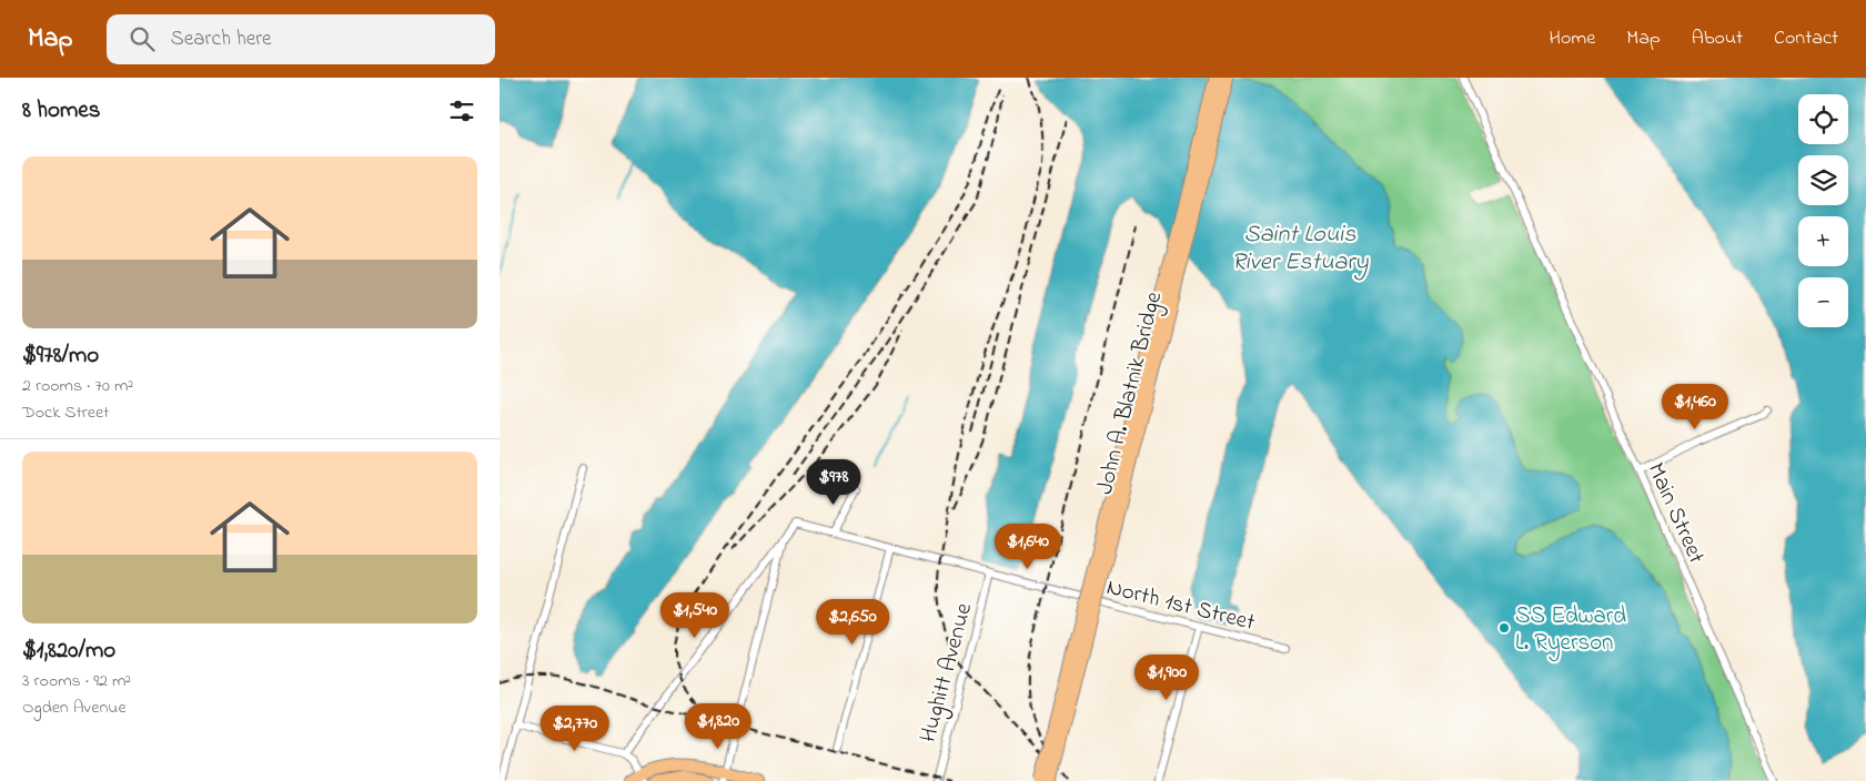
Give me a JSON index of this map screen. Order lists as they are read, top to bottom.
{
  "streets": {
    "highway": ["John A. Blatnik Bridge"],
    "street": ["Main Street", "North 1st Street", "Hughitt Avenue"]
  },
  "crossings": [
    ["North 1st Street", "Hughitt Avenue"]
  ],
  "water": ["Saint Louis River Estuary"],
  "places": ["SS Edward L. Ryerson"],
  "page": {
    "header": "Map",
    "search": "Search here",
    "nav": [
      "Home",
      "Map",
      "About",
      "Contact"
    ],
    "heading": "8 homes",
    "map_buttons": ["+", "−"],
    "list": [
      {
        "name": "$978/mo",
        "note": "2 rooms · 70 m² · Dock Street"
      },
      {
        "name": "$1,820/mo",
        "note": "3 rooms · 92 m² · Ogden Avenue"
      }
    ],
    "price": [
      "$1,460",
      "$978",
      "$1,640",
      "$1,540",
      "$2,650",
      "$1,900",
      "$1,820",
      "$2,770"
    ]
  }
}
